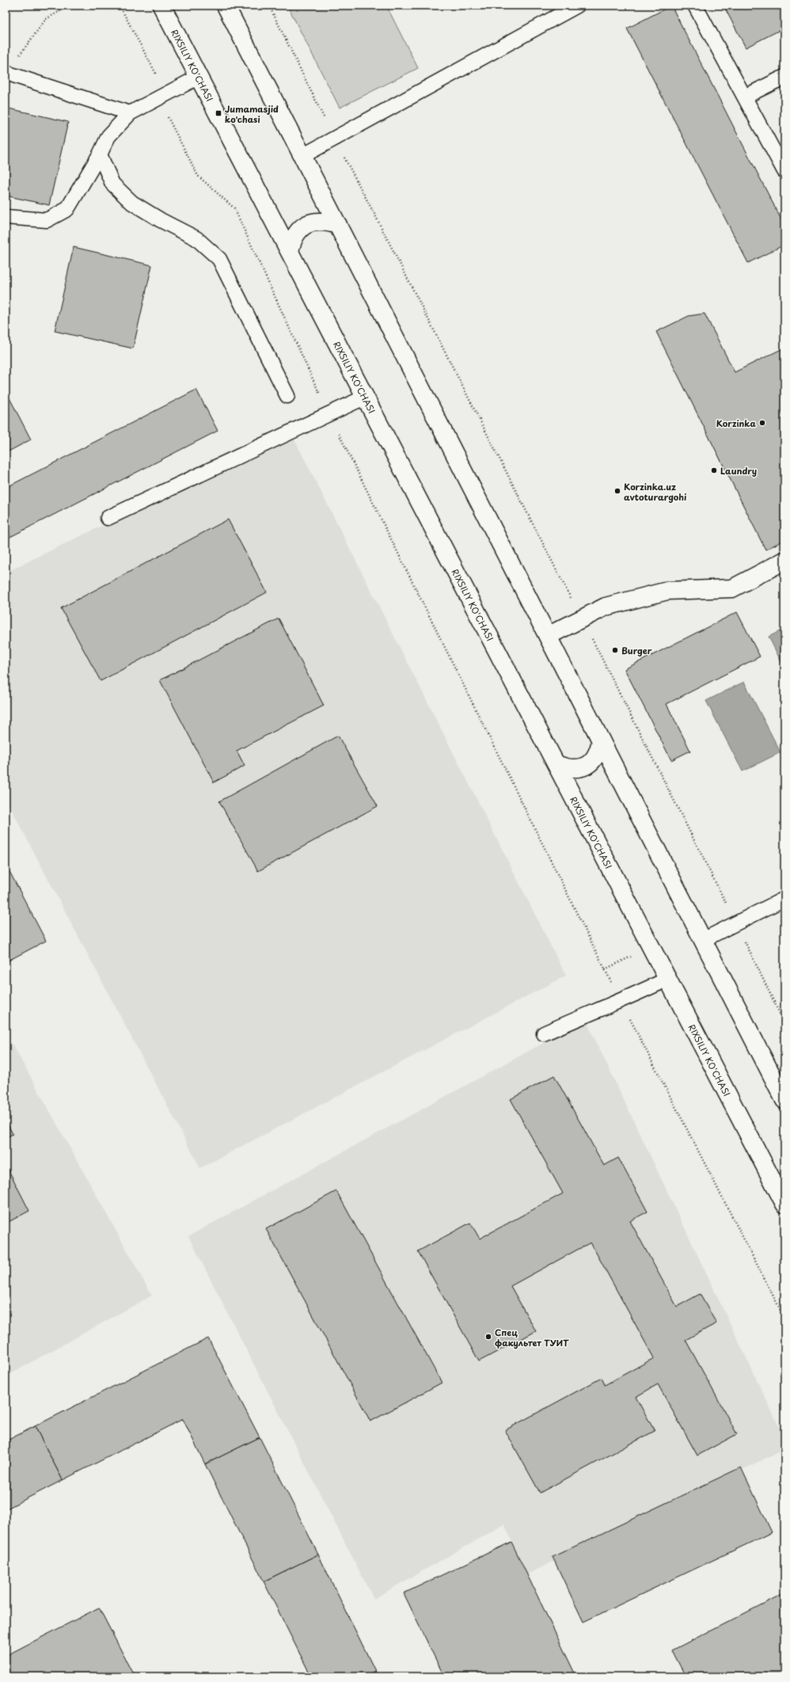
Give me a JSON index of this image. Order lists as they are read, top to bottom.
{
  "streets": {
    "main road": ["RIXSILIY KO'CHASI"]
  },
  "places": {
    "transit": ["Jumamasjid ko'chasi"],
    "other": [
      "Korzinka",
      "Laundry",
      "Korzinka.uz avtoturargohi",
      "Burger",
      "Спец факультет ТУИТ"
    ]
  }
}
